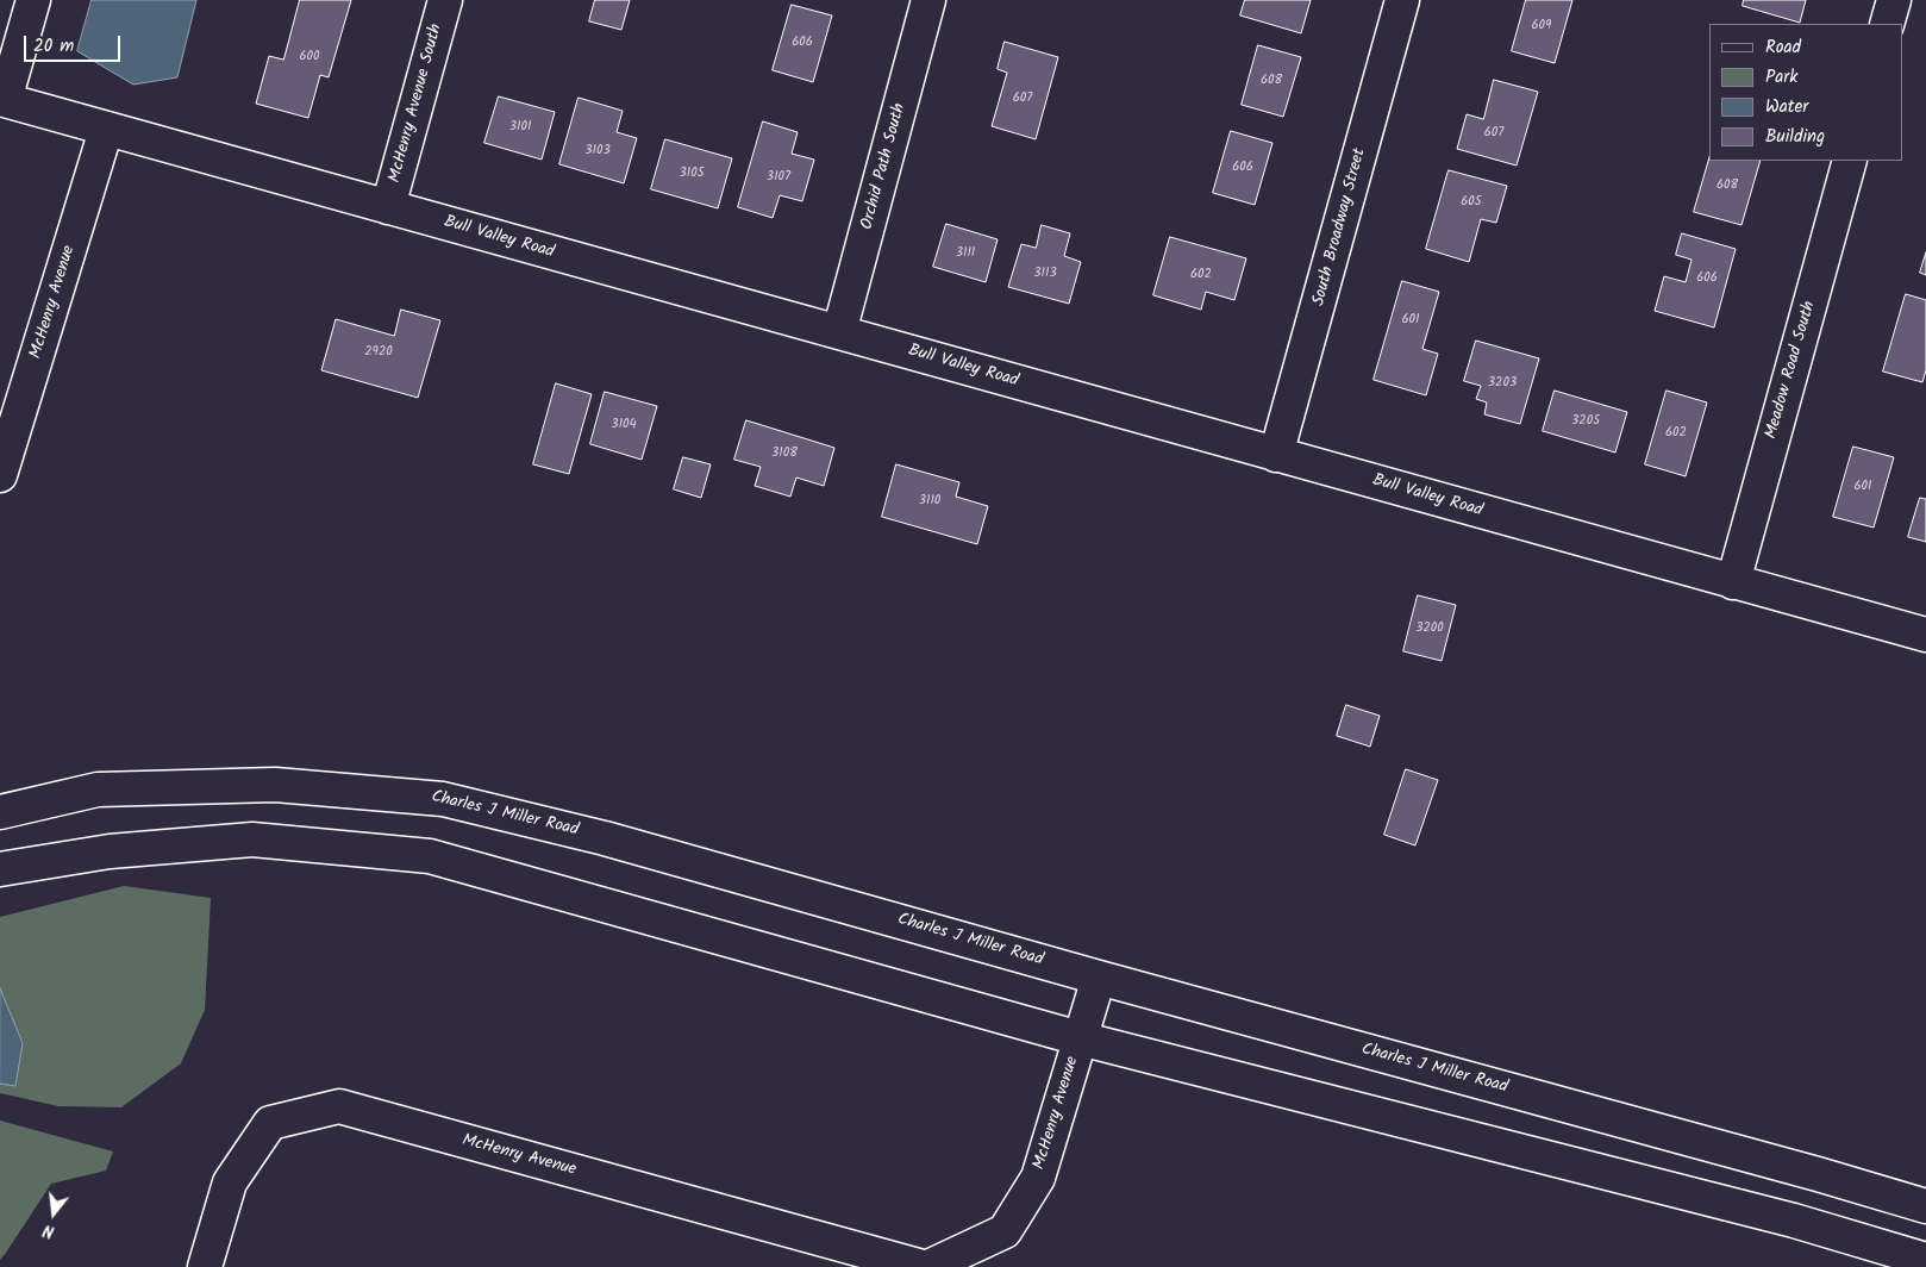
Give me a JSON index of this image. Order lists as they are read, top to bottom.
{
  "streets": {
    "street": [
      "McHenry Avenue South",
      "Orchid Path South",
      "South Broadway Street",
      "Bull Valley Road",
      "McHenry Avenue",
      "Meadow Road South",
      "Charles J Miller Road"
    ]
  },
  "crossings": [
    ["McHenry Avenue South", "Bull Valley Road"],
    ["Orchid Path South", "Bull Valley Road"],
    ["South Broadway Street", "Bull Valley Road"],
    ["Bull Valley Road", "McHenry Avenue"],
    ["Bull Valley Road", "Meadow Road South"],
    ["McHenry Avenue", "Charles J Miller Road"]
  ],
  "house_numbers": [
    "609",
    "606",
    "600",
    "608",
    "607",
    "3101",
    "607",
    "3103",
    "606",
    "3105",
    "3107",
    "608",
    "605",
    "3111",
    "3113",
    "602",
    "606",
    "601",
    "2920",
    "3203",
    "3205",
    "3104",
    "602",
    "3108",
    "601",
    "3110",
    "3200"
  ],
  "legend": [
    "Road",
    "Park",
    "Water",
    "Building"
  ],
  "scale_bar": "20 m",
  "north": "bottom"
}
